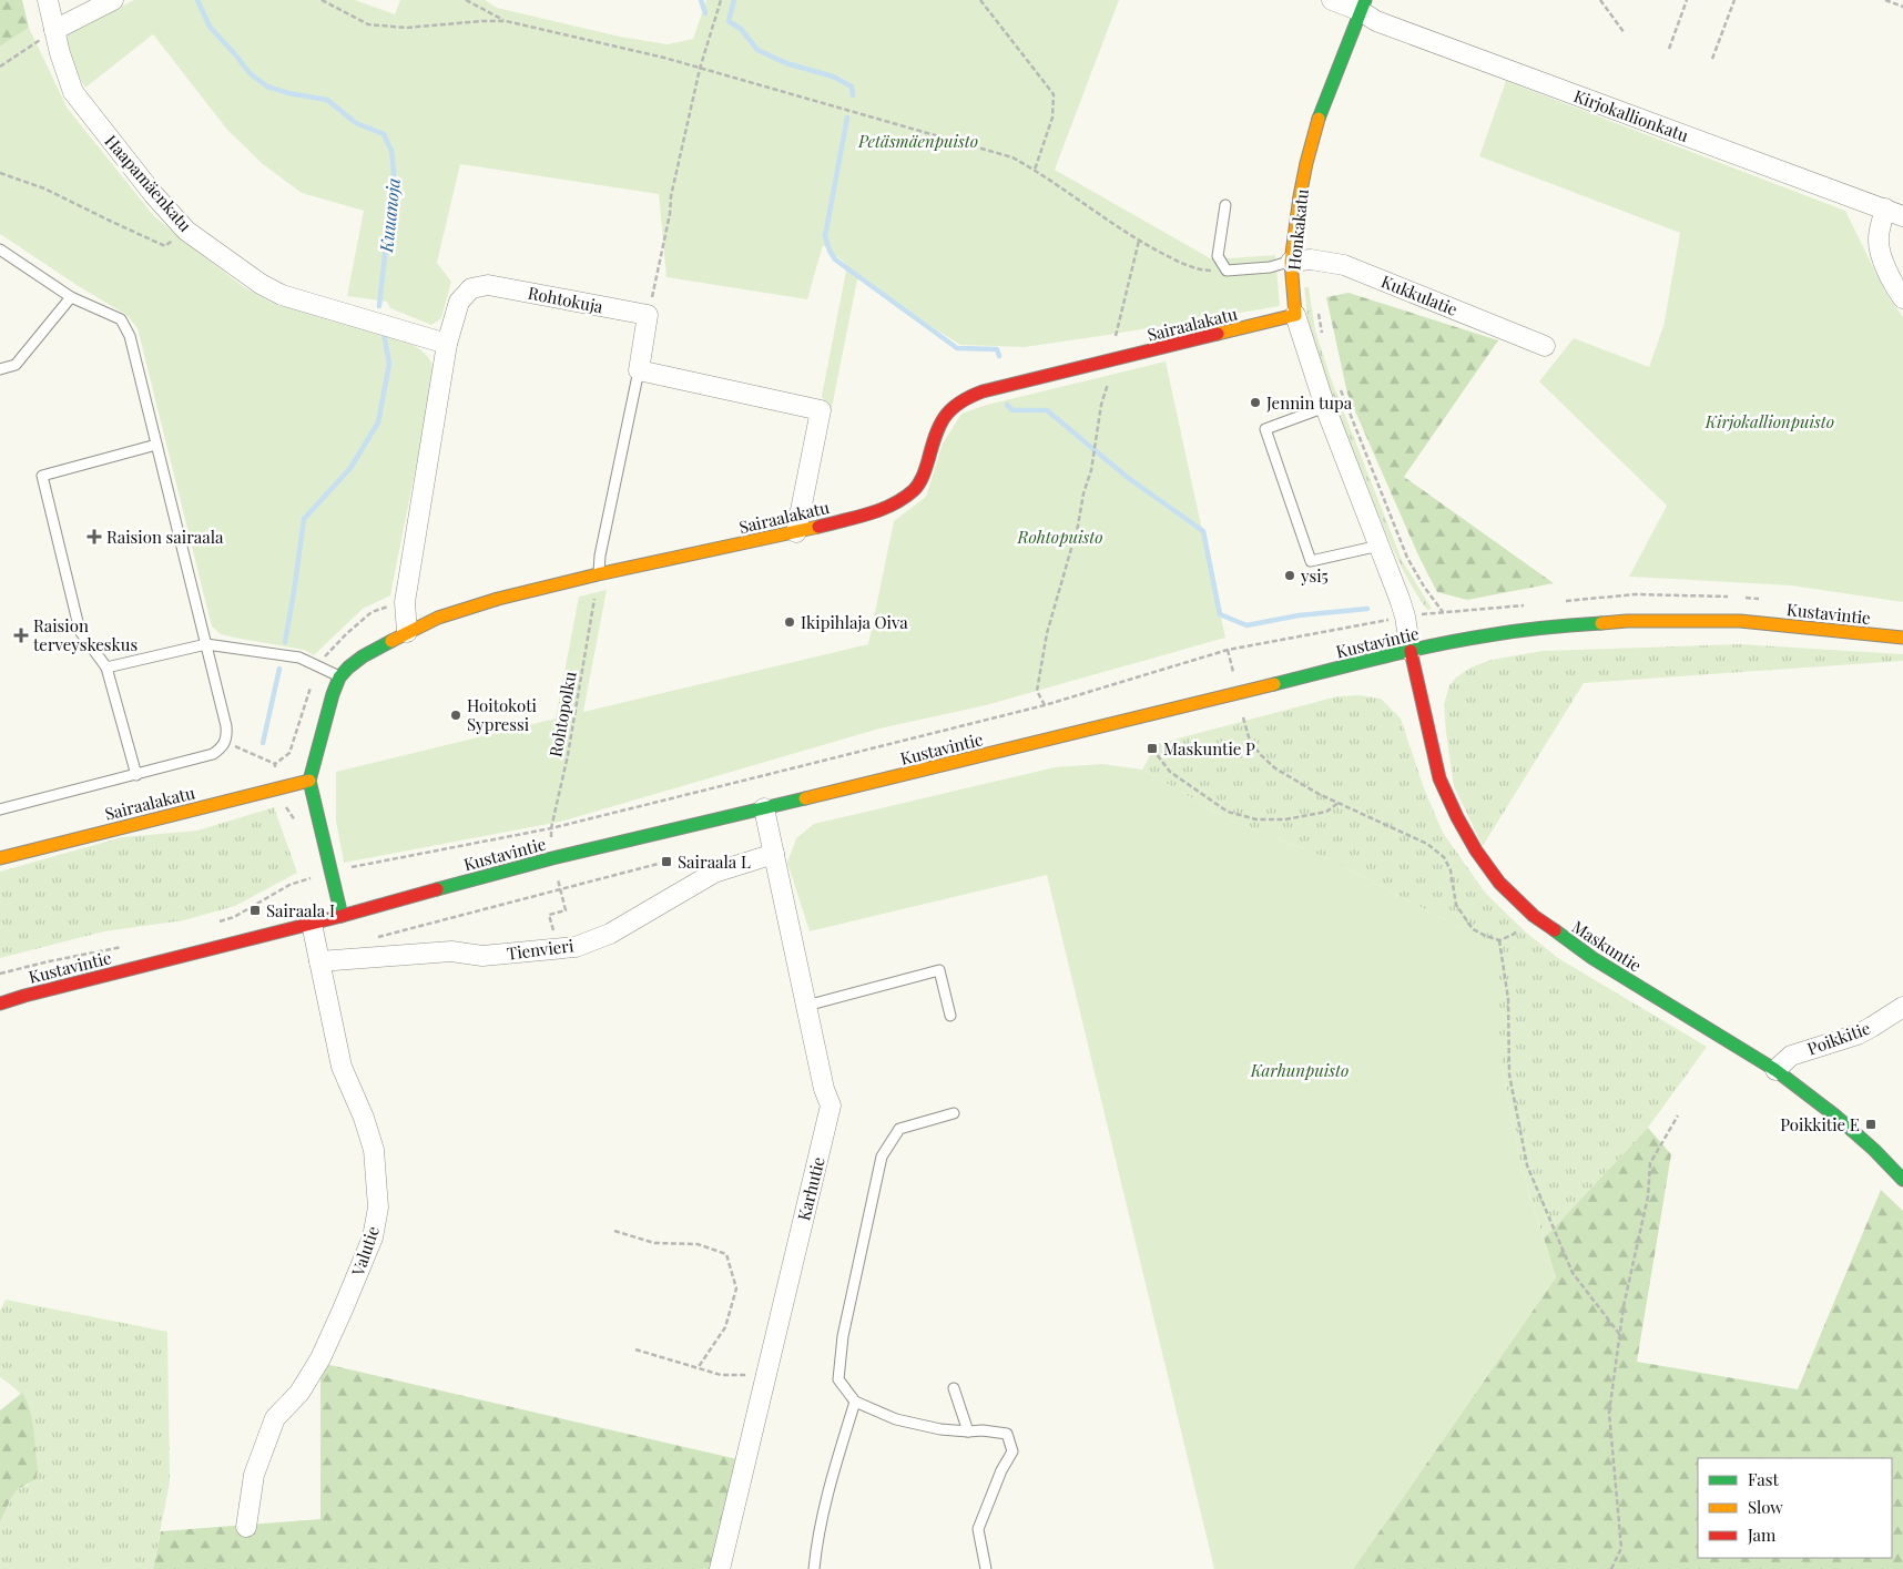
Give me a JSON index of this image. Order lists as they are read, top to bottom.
{
  "streets": {
    "street": [
      "Kirjokallionkatu",
      "Haapamäenkatu",
      "Honkakatu",
      "Kukkulatie",
      "Rohtokuja",
      "Sairaalakatu",
      "Kustavintie",
      "Maskuntie",
      "Tienvieri",
      "Poikkitie",
      "Karhutie",
      "Valutie"
    ],
    "path": ["Rohtopolku"]
  },
  "crossings": [
    ["Kirjokallionkatu", "Honkakatu"],
    ["Haapamäenkatu", "Rohtokuja"],
    ["Honkakatu", "Kukkulatie"],
    ["Honkakatu", "Sairaalakatu"],
    ["Honkakatu", "Kustavintie"],
    ["Honkakatu", "Maskuntie"],
    ["Rohtokuja", "Sairaalakatu"],
    ["Sairaalakatu", "Rohtopolku"],
    ["Kustavintie", "Rohtopolku"],
    ["Kustavintie", "Maskuntie"],
    ["Kustavintie", "Karhutie"],
    ["Kustavintie", "Valutie"],
    ["Rohtopolku", "Tienvieri"],
    ["Maskuntie", "Poikkitie"],
    ["Tienvieri", "Karhutie"],
    ["Tienvieri", "Valutie"]
  ],
  "water": ["Kuuanoja"],
  "parks": [
    "Petäsmäenpuisto",
    "Kirjokallionpuisto",
    "Rohtopuisto",
    "Karhunpuisto"
  ],
  "places": {
    "other": [
      "Jennin tupa",
      "ysi5",
      "Ikipihlaja Oiva",
      "Hoitokoti Sypressi"
    ],
    "health": ["Raision sairaala", "Raision terveyskeskus"],
    "transit": [
      "Maskuntie P",
      "Sairaala L",
      "Sairaala I",
      "Poikkitie E"
    ]
  },
  "legend": ["Fast", "Slow", "Jam"]
}
